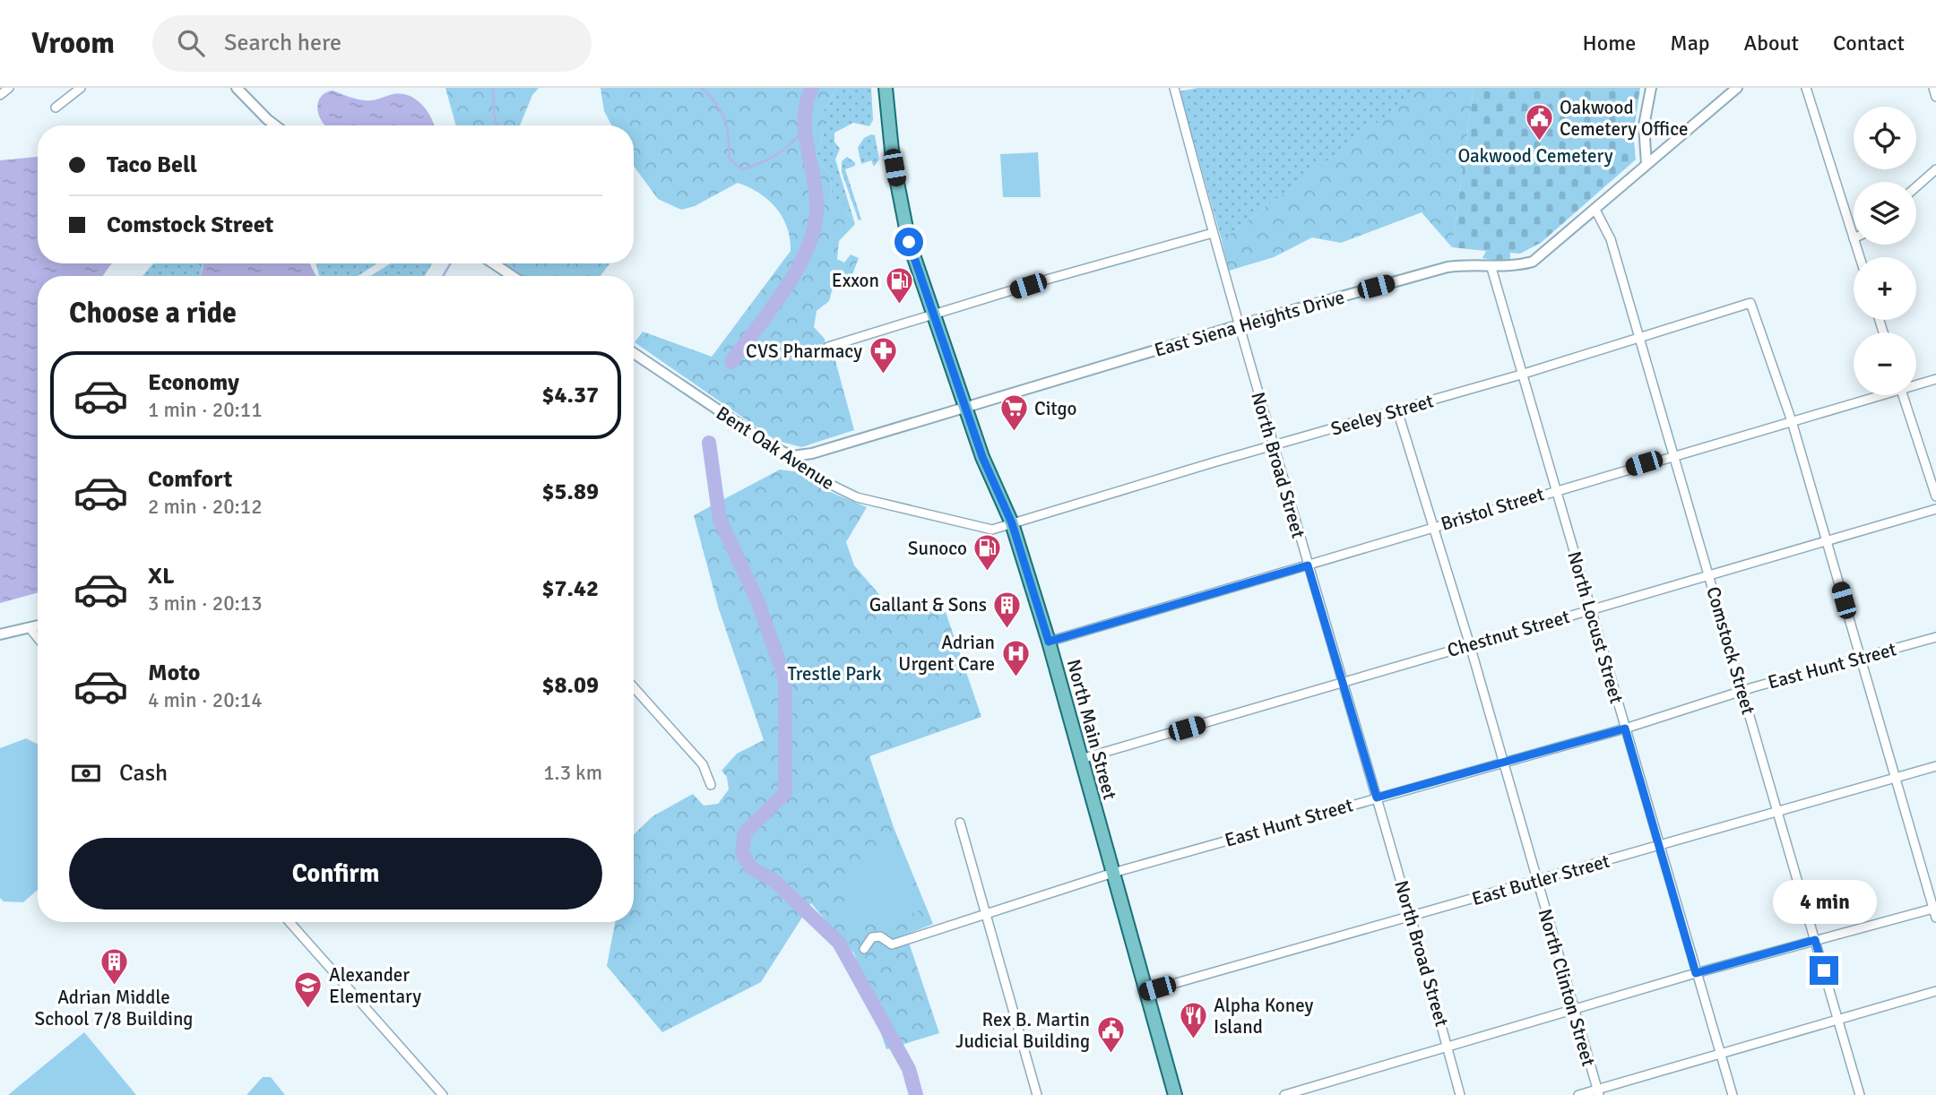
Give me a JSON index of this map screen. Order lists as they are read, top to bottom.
{
  "streets": {
    "main road": ["North Main Street"],
    "street": [
      "East Siena Heights Drive",
      "Seeley Street",
      "Bent Oak Avenue",
      "North Broad Street",
      "Bristol Street",
      "North Locust Street",
      "Chestnut Street",
      "Comstock Street",
      "East Hunt Street",
      "East Butler Street",
      "North Clinton Street"
    ]
  },
  "crossings": [
    ["East Siena Heights Drive", "Bent Oak Avenue"],
    ["East Siena Heights Drive", "North Broad Street"],
    ["East Siena Heights Drive", "North Locust Street"],
    ["East Siena Heights Drive", "Comstock Street"],
    ["East Siena Heights Drive", "North Main Street"],
    ["Seeley Street", "Bent Oak Avenue"],
    ["Seeley Street", "North Broad Street"],
    ["Seeley Street", "Bristol Street"],
    ["Seeley Street", "North Locust Street"],
    ["Seeley Street", "Comstock Street"],
    ["Seeley Street", "North Main Street"],
    ["Seeley Street", "North Clinton Street"],
    ["Bent Oak Avenue", "North Main Street"],
    ["North Broad Street", "Bristol Street"],
    ["North Broad Street", "Chestnut Street"],
    ["North Broad Street", "East Hunt Street"],
    ["North Broad Street", "East Butler Street"],
    ["Bristol Street", "North Locust Street"],
    ["Bristol Street", "Comstock Street"],
    ["Bristol Street", "North Main Street"],
    ["Bristol Street", "North Clinton Street"],
    ["North Locust Street", "Chestnut Street"],
    ["North Locust Street", "East Hunt Street"],
    ["North Locust Street", "East Butler Street"],
    ["Chestnut Street", "Comstock Street"],
    ["Chestnut Street", "North Main Street"],
    ["Chestnut Street", "North Clinton Street"],
    ["Comstock Street", "East Hunt Street"],
    ["Comstock Street", "East Butler Street"],
    ["East Hunt Street", "North Main Street"],
    ["East Hunt Street", "North Clinton Street"],
    ["North Main Street", "East Butler Street"],
    ["East Butler Street", "North Clinton Street"]
  ],
  "parks": ["Oakwood Cemetery", "Trestle Park"],
  "places": {
    "public building": ["Oakwood Cemetery Office", "Rex B. Martin Judicial Building"],
    "fuel station": ["Exxon", "Sunoco"],
    "pharmacy": ["CVS Pharmacy"],
    "supermarket": ["Citgo"],
    "building": ["Gallant & Sons", "Adrian Middle School 7/8 Building"],
    "hospital": ["Adrian Urgent Care"],
    "school or university": ["Alexander Elementary"],
    "restaurant": ["Alpha Koney Island"]
  },
  "page": {
    "header": "Vroom",
    "search": "Search here",
    "nav": [
      "Home",
      "Map",
      "About",
      "Contact"
    ],
    "map_buttons": ["+", "−"],
    "banner": ["Taco Bell", "Comstock Street"],
    "heading": "Choose a ride",
    "list": [
      {
        "name": "Economy",
        "note": "1 min · 20:11",
        "value": "$4.37"
      },
      {
        "name": "Comfort",
        "note": "2 min · 20:12",
        "value": "$5.89"
      },
      {
        "name": "XL",
        "note": "3 min · 20:13",
        "value": "$7.42"
      },
      {
        "name": "Moto",
        "note": "4 min · 20:14",
        "value": "$8.09"
      }
    ],
    "pay": ["Cash", "1.3 km"],
    "buttons": "Confirm",
    "bubble": "4 min"
  }
}
